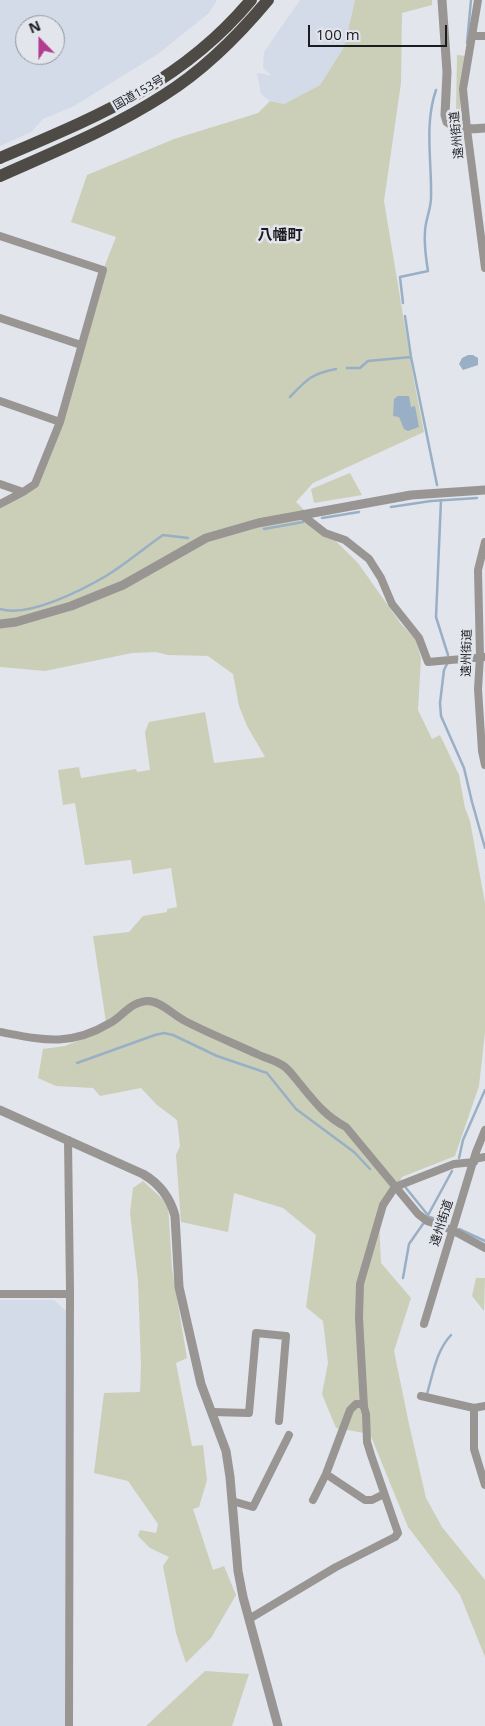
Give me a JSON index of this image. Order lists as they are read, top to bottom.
{
  "streets": {
    "highway": ["国道153号"],
    "street": ["遠州街道"]
  },
  "districts": ["八幡町"],
  "scale_bar": "100 m",
  "north": "top"
}
